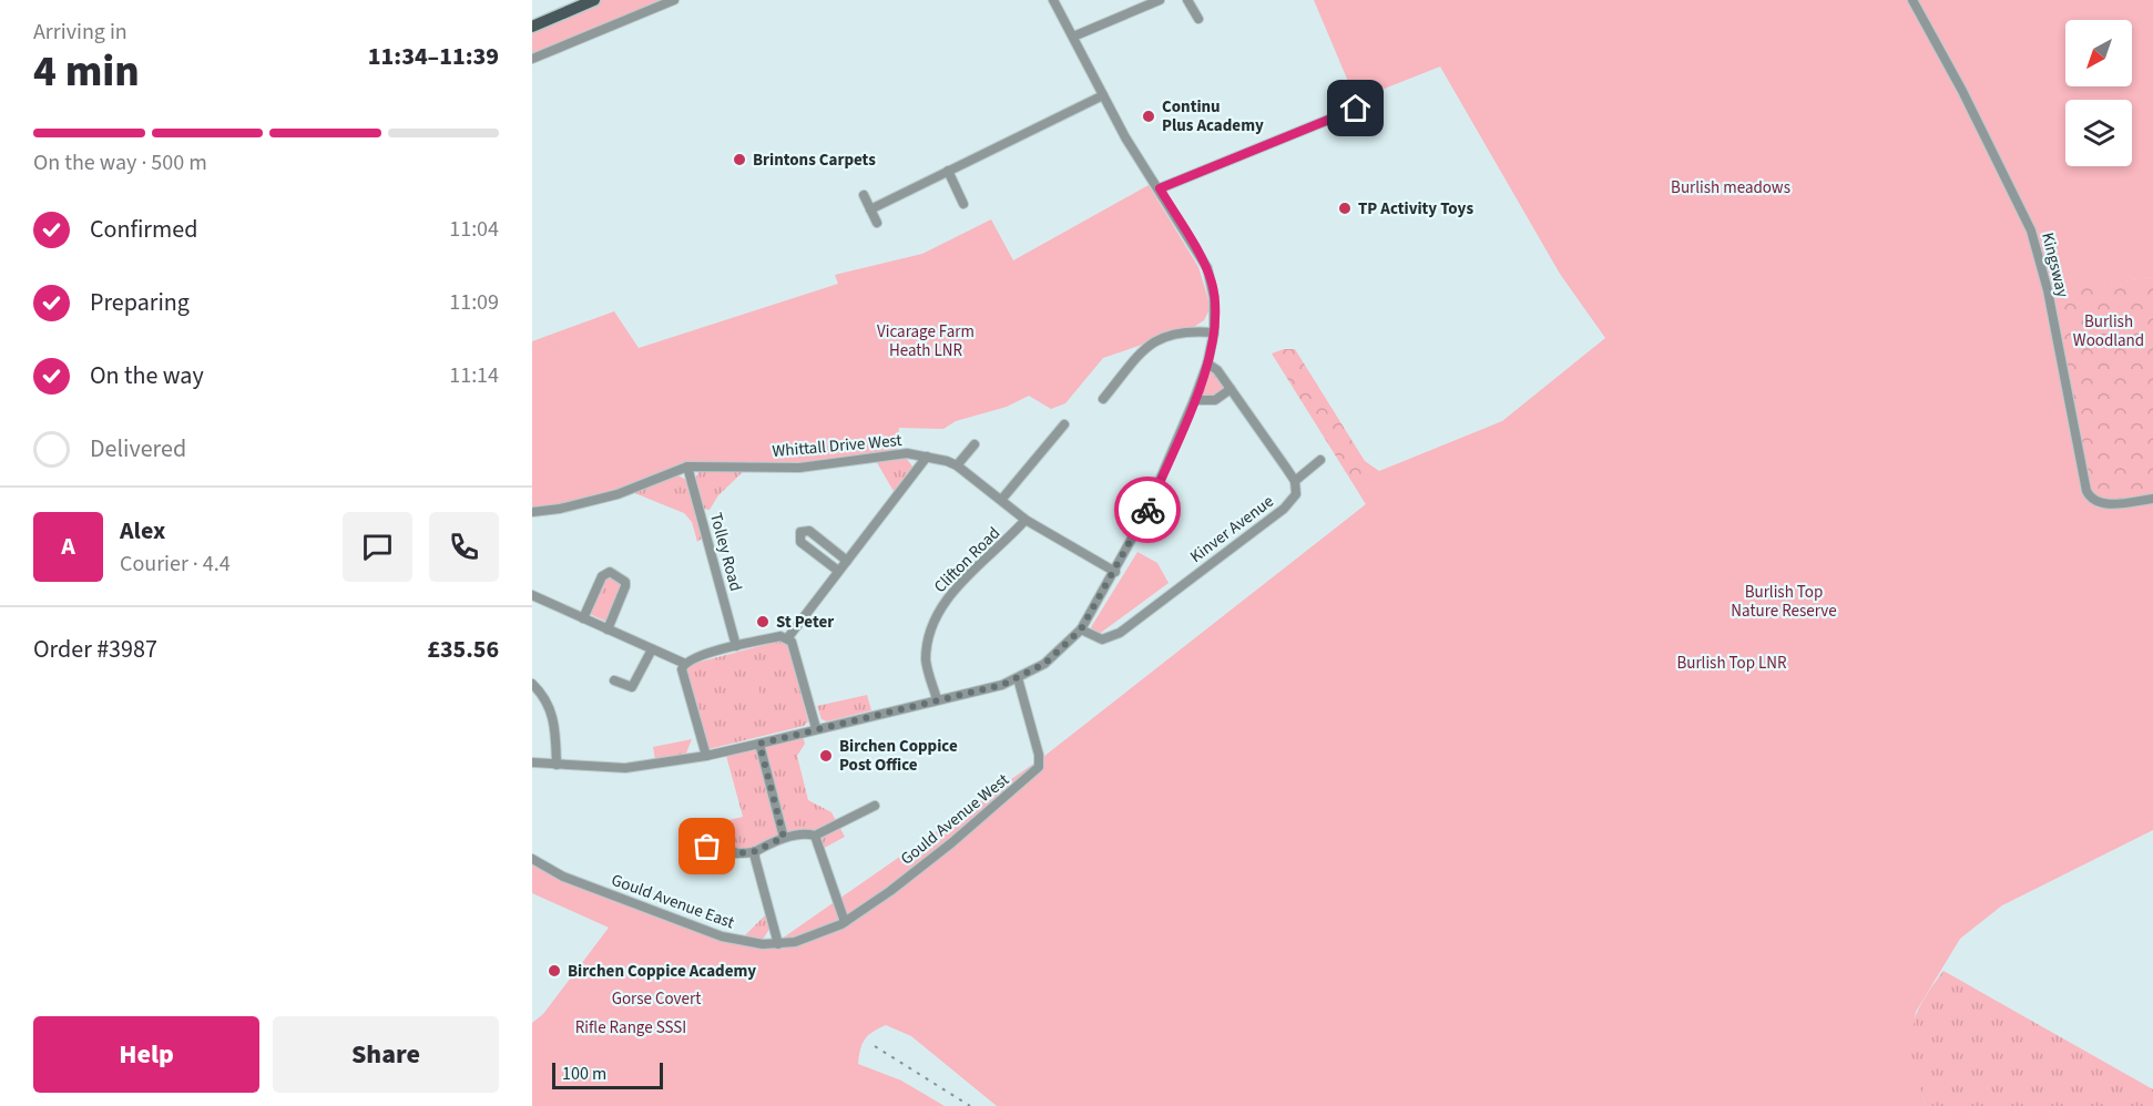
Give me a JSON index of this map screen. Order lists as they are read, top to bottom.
{
  "streets": {
    "street": [
      "Kingsway",
      "Whittall Drive West",
      "Kinver Avenue",
      "Tolley Road",
      "Clifton Road",
      "Gould Avenue West",
      "Gould Avenue East"
    ]
  },
  "crossings": [
    ["Whittall Drive West", "Tolley Road"],
    ["Whittall Drive West", "Clifton Road"],
    ["Gould Avenue West", "Gould Avenue East"]
  ],
  "parks": [
    "Burlish meadows",
    "Burlish Woodland",
    "Vicarage Farm Heath LNR",
    "Burlish Top Nature Reserve",
    "Burlish Top LNR",
    "Gorse Covert",
    "Rifle Range SSSI"
  ],
  "places": [
    "Continu Plus Academy",
    "Brintons Carpets",
    "TP Activity Toys",
    "St Peter",
    "Birchen Coppice Post Office",
    "Birchen Coppice Academy"
  ],
  "scale_bar": "100 m",
  "north": "bottom left",
  "page": {
    "heading": ["4 min", "Arriving in", "11:34–11:39"],
    "panel": [
      "Alex",
      "Courier · 4.4",
      "Order #3987",
      "£35.56"
    ],
    "bar": "On the way · 500 m",
    "list": [
      ["Confirmed", "11:04"],
      ["Preparing", "11:09"],
      ["On the way", "11:14"],
      "Delivered"
    ],
    "round": "A",
    "buttons": ["Help", "Share"],
    "scale": "100 m"
  }
}
